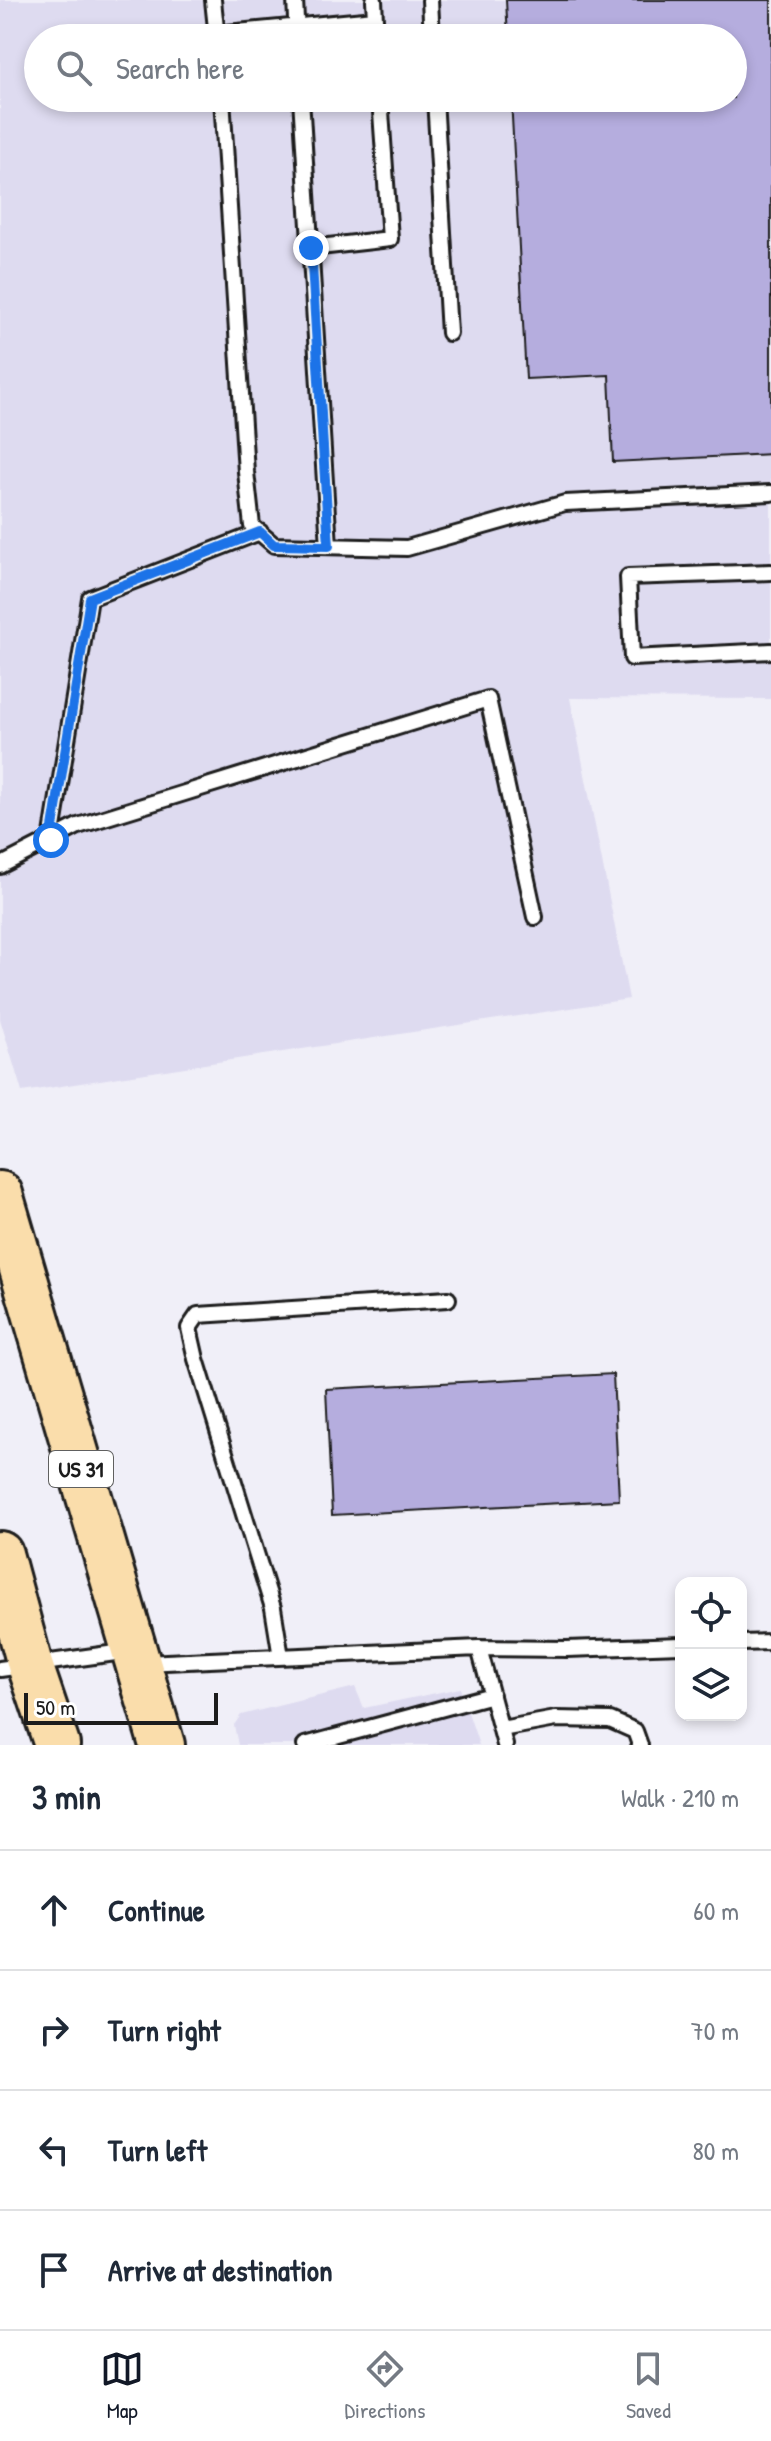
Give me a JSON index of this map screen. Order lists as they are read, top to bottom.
{
  "streets": {
    "main road": ["US 31"]
  },
  "scale_bar": "50 m",
  "page": {
    "search": "Search here",
    "scale": "50 m",
    "heading": ["3 min", "Walk · 210 m"],
    "list": [
      ["Continue", "60 m"],
      ["Turn right", "70 m"],
      ["Turn left", "80 m"],
      "Arrive at destination"
    ],
    "nav": ["Map", "Directions", "Saved"]
  }
}
